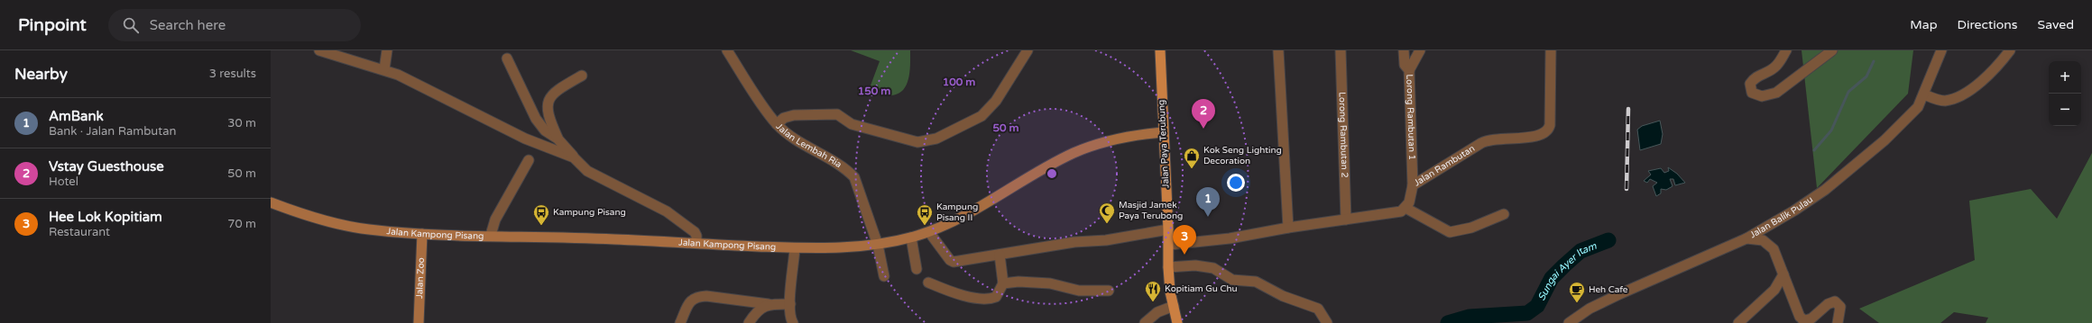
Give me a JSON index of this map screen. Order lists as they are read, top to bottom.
{
  "streets": {
    "main road": ["Jalan Paya Terubung", "Jalan Kampong Pisang", "Jalan Zoo"],
    "street": [
      "Lorong Rambutan 1",
      "Lorong Rambutan 2",
      "Jalan Lembah Ria",
      "Jalan Rambutan",
      "Jalan Balik Pulau"
    ]
  },
  "crossings": [
    ["Lorong Rambutan 1", "Jalan Rambutan"],
    ["Jalan Paya Terubung", "Jalan Kampong Pisang"],
    ["Jalan Lembah Ria", "Jalan Kampong Pisang"],
    ["Jalan Kampong Pisang", "Jalan Zoo"]
  ],
  "water": ["Sungai Ayer Itam"],
  "places": {
    "shop": ["Kok Seng Lighting Decoration"],
    "mosque": ["Masjid Jamek Paya Terubong"],
    "bus stop": ["Kampung Pisang", "Kampung Pisang II"],
    "restaurant": ["Kopitiam Gu Chu"],
    "cafe": ["Heh Cafe"]
  },
  "page": {
    "header": "Pinpoint",
    "search": "Search here",
    "nav": ["Map", "Directions", "Saved"],
    "heading": ["Nearby", "3 results"],
    "map_buttons": ["+", "−"],
    "list": [
      {
        "mark": "1",
        "name": "AmBank",
        "note": "Bank · Jalan Rambutan",
        "value": "30 m"
      },
      {
        "mark": "2",
        "name": "Vstay Guesthouse",
        "note": "Hotel",
        "value": "50 m"
      },
      {
        "mark": "3",
        "name": "Hee Lok Kopitiam",
        "note": "Restaurant",
        "value": "70 m"
      }
    ],
    "pins": ["2", "1", "3"]
  },
  "rings": ["100 m", "150 m", "50 m"]
}
